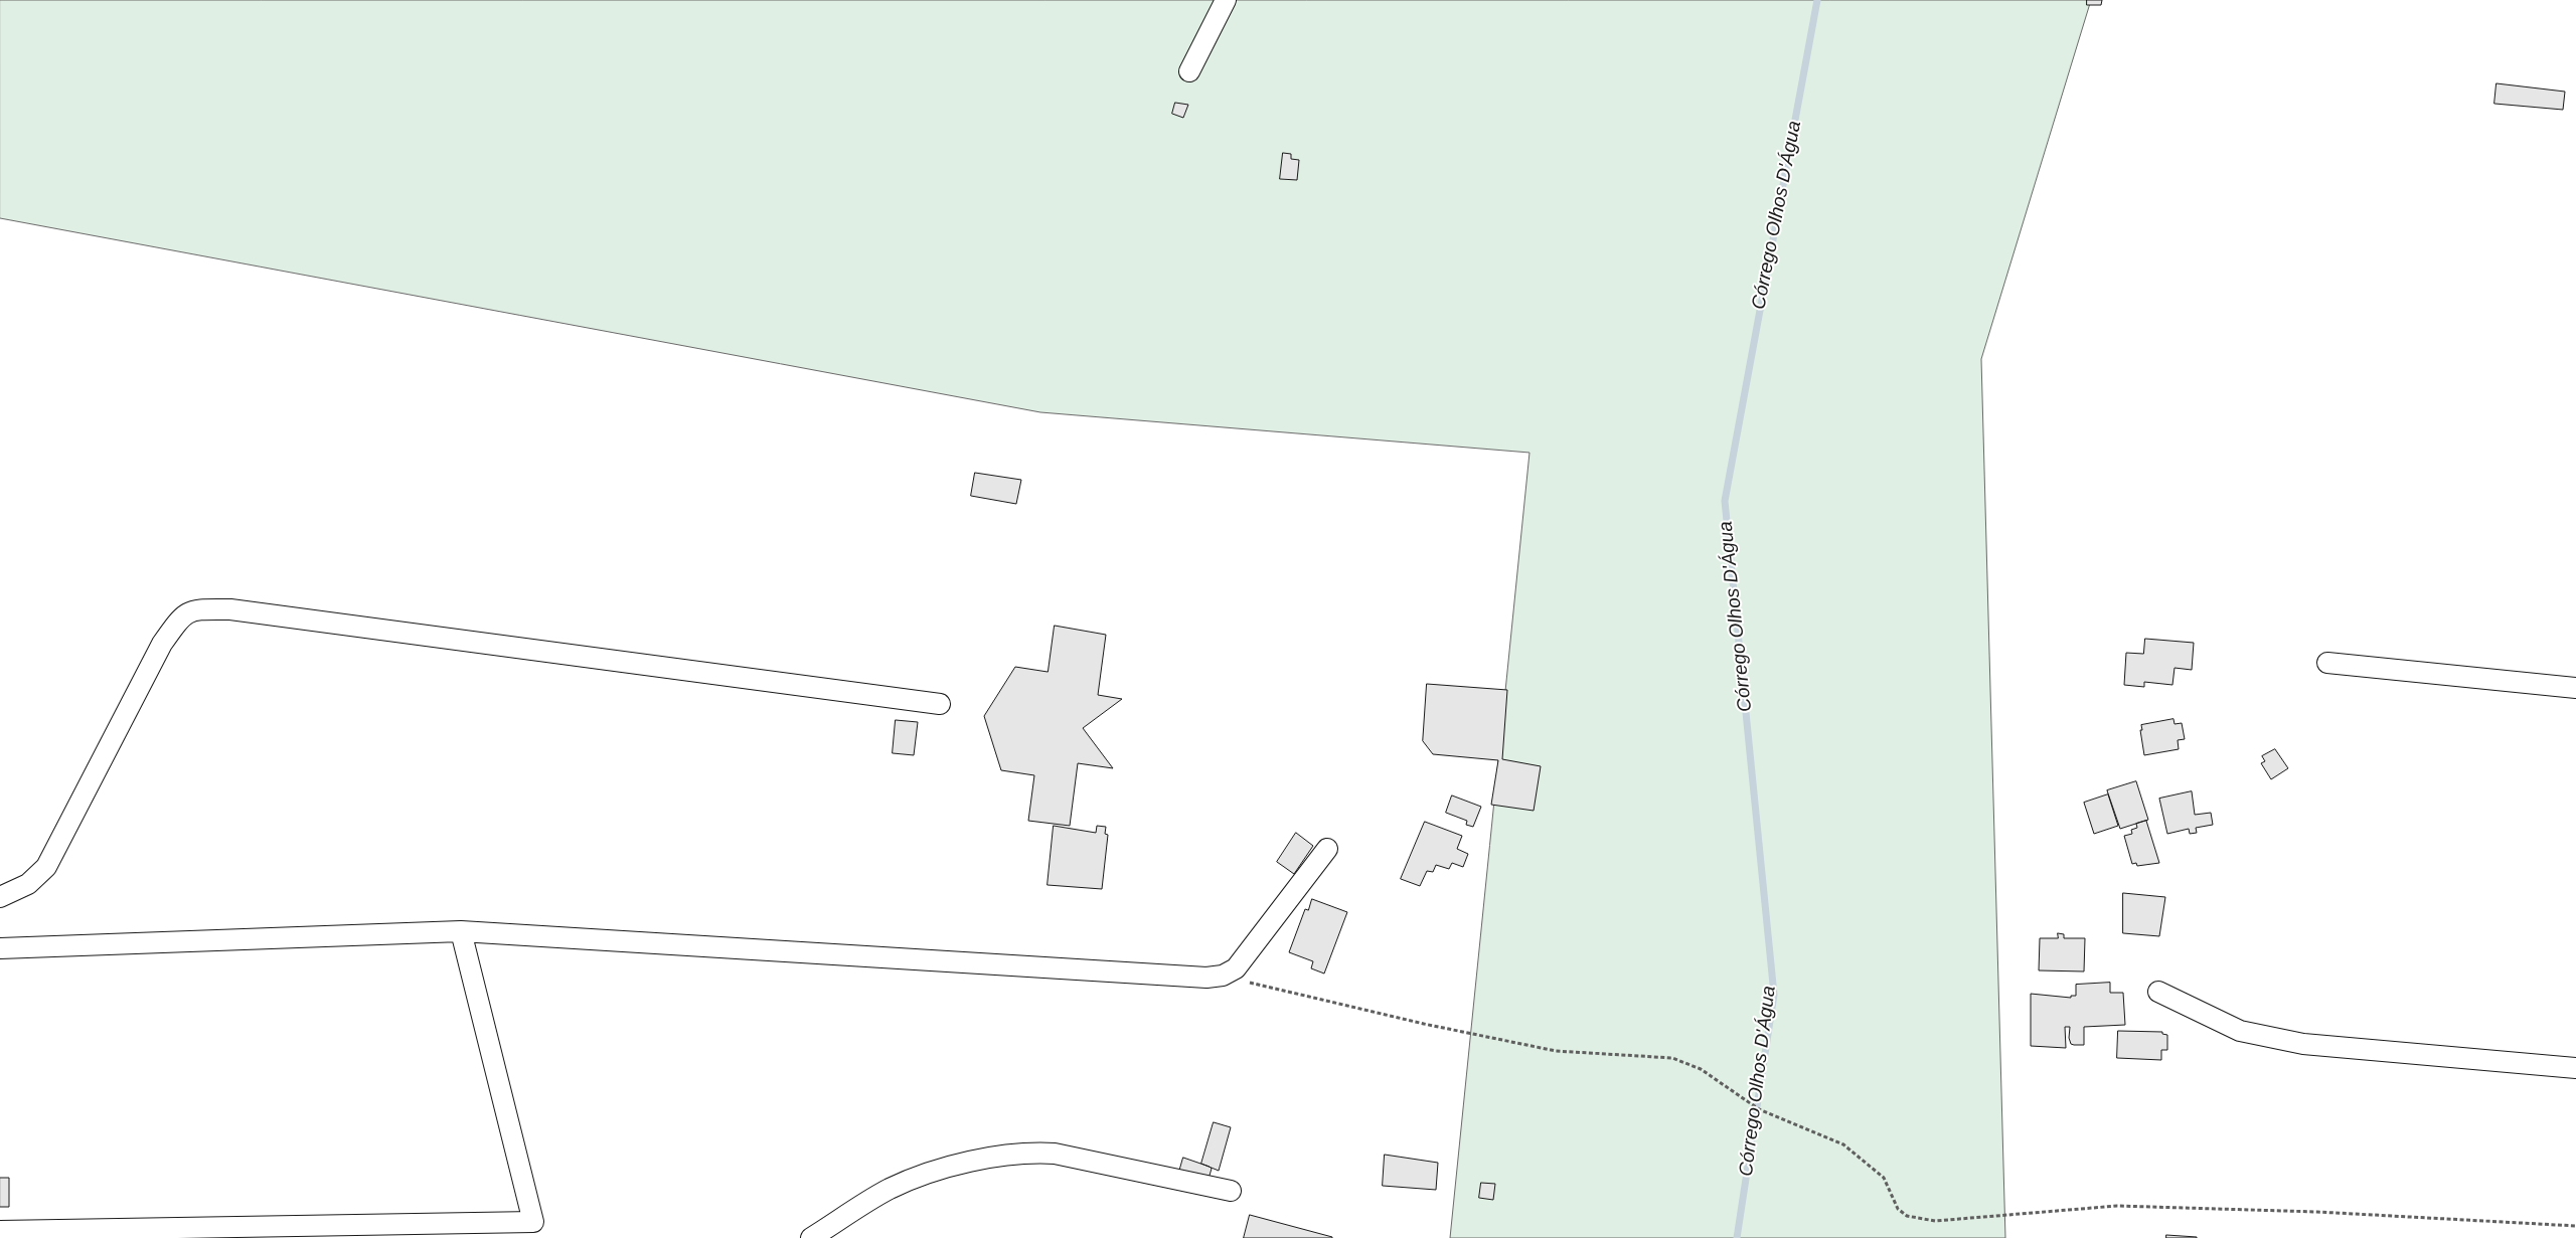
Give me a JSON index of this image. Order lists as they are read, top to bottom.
{
  "water": ["Córrego Olhos D'Água"]
}
